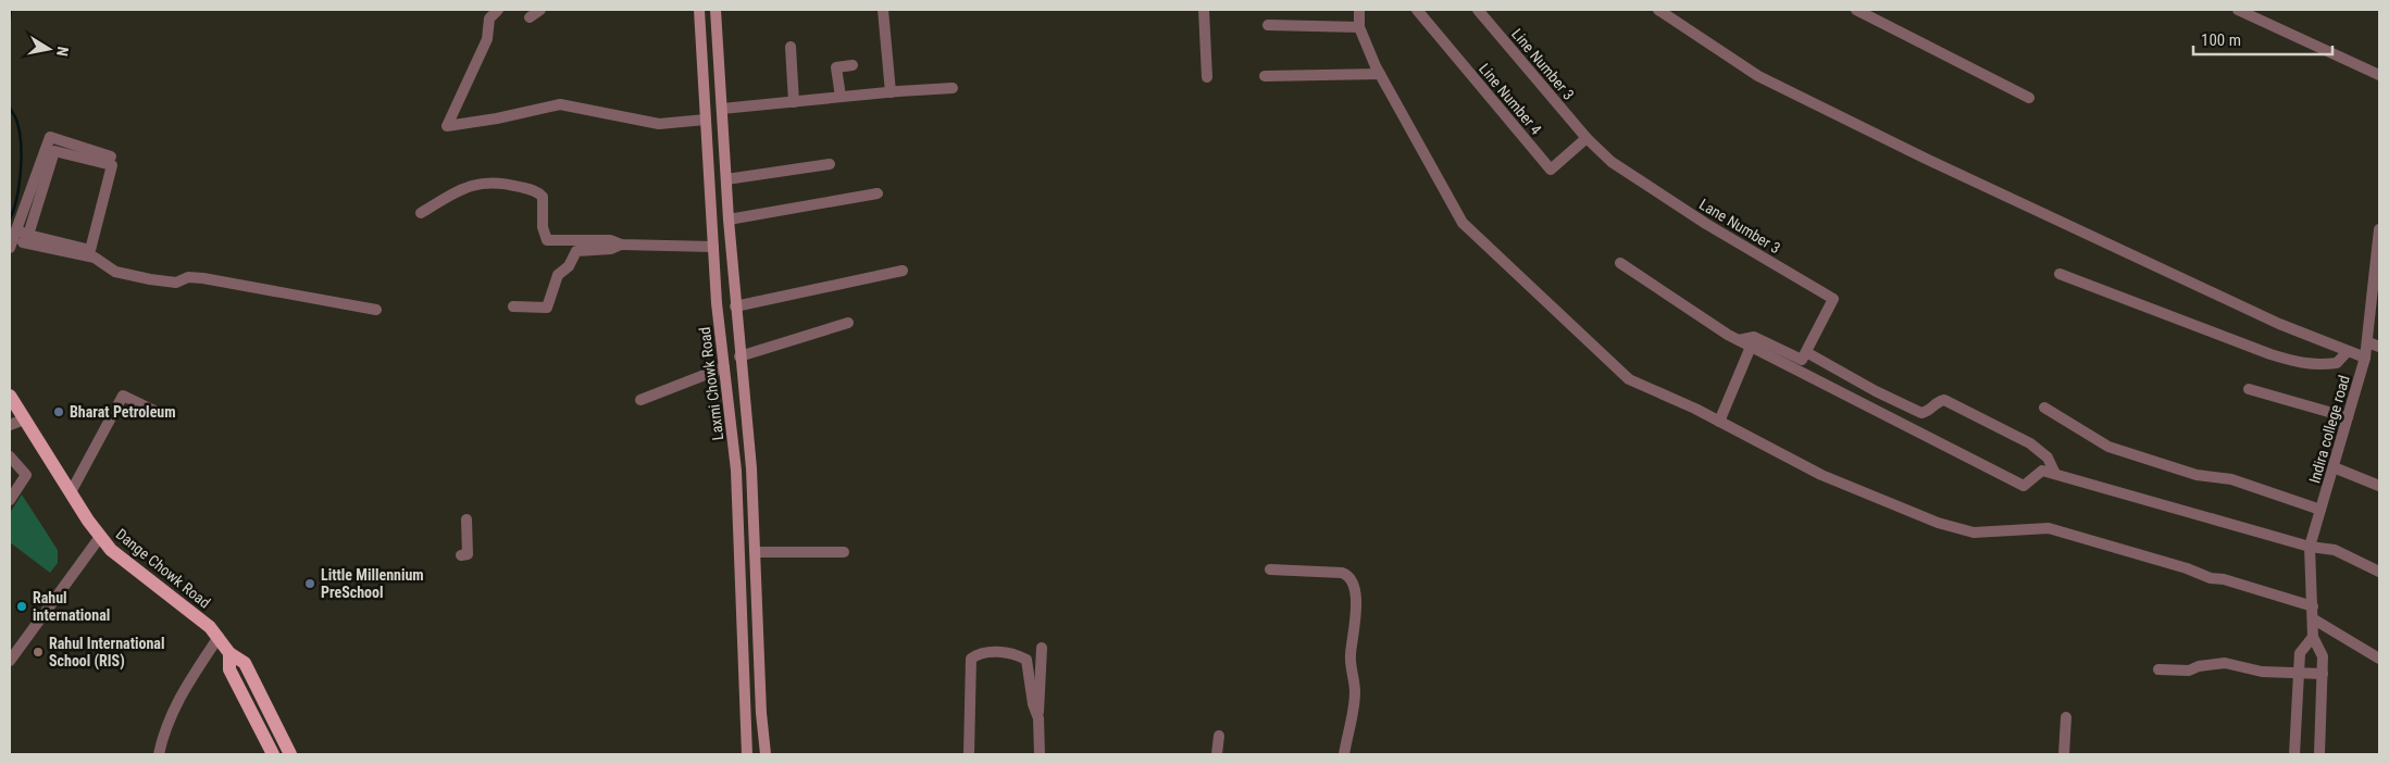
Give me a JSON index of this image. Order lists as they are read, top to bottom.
{
  "streets": {
    "main road": ["Laxmi Chowk Road", "Dange Chowk Road"],
    "street": [
      "Line Number 3",
      "Line Number 4",
      "Lane Number 3",
      "Indira college road"
    ]
  },
  "crossings": [
    ["Line Number 3", "Line Number 4"],
    ["Line Number 3", "Lane Number 3"],
    ["Line Number 4", "Lane Number 3"]
  ],
  "places": [
    "Bharat Petroleum",
    "Little Millennium PreSchool",
    "Rahul international",
    "Rahul International School (RIS)"
  ],
  "scale_bar": "100 m",
  "north": "right"
}
